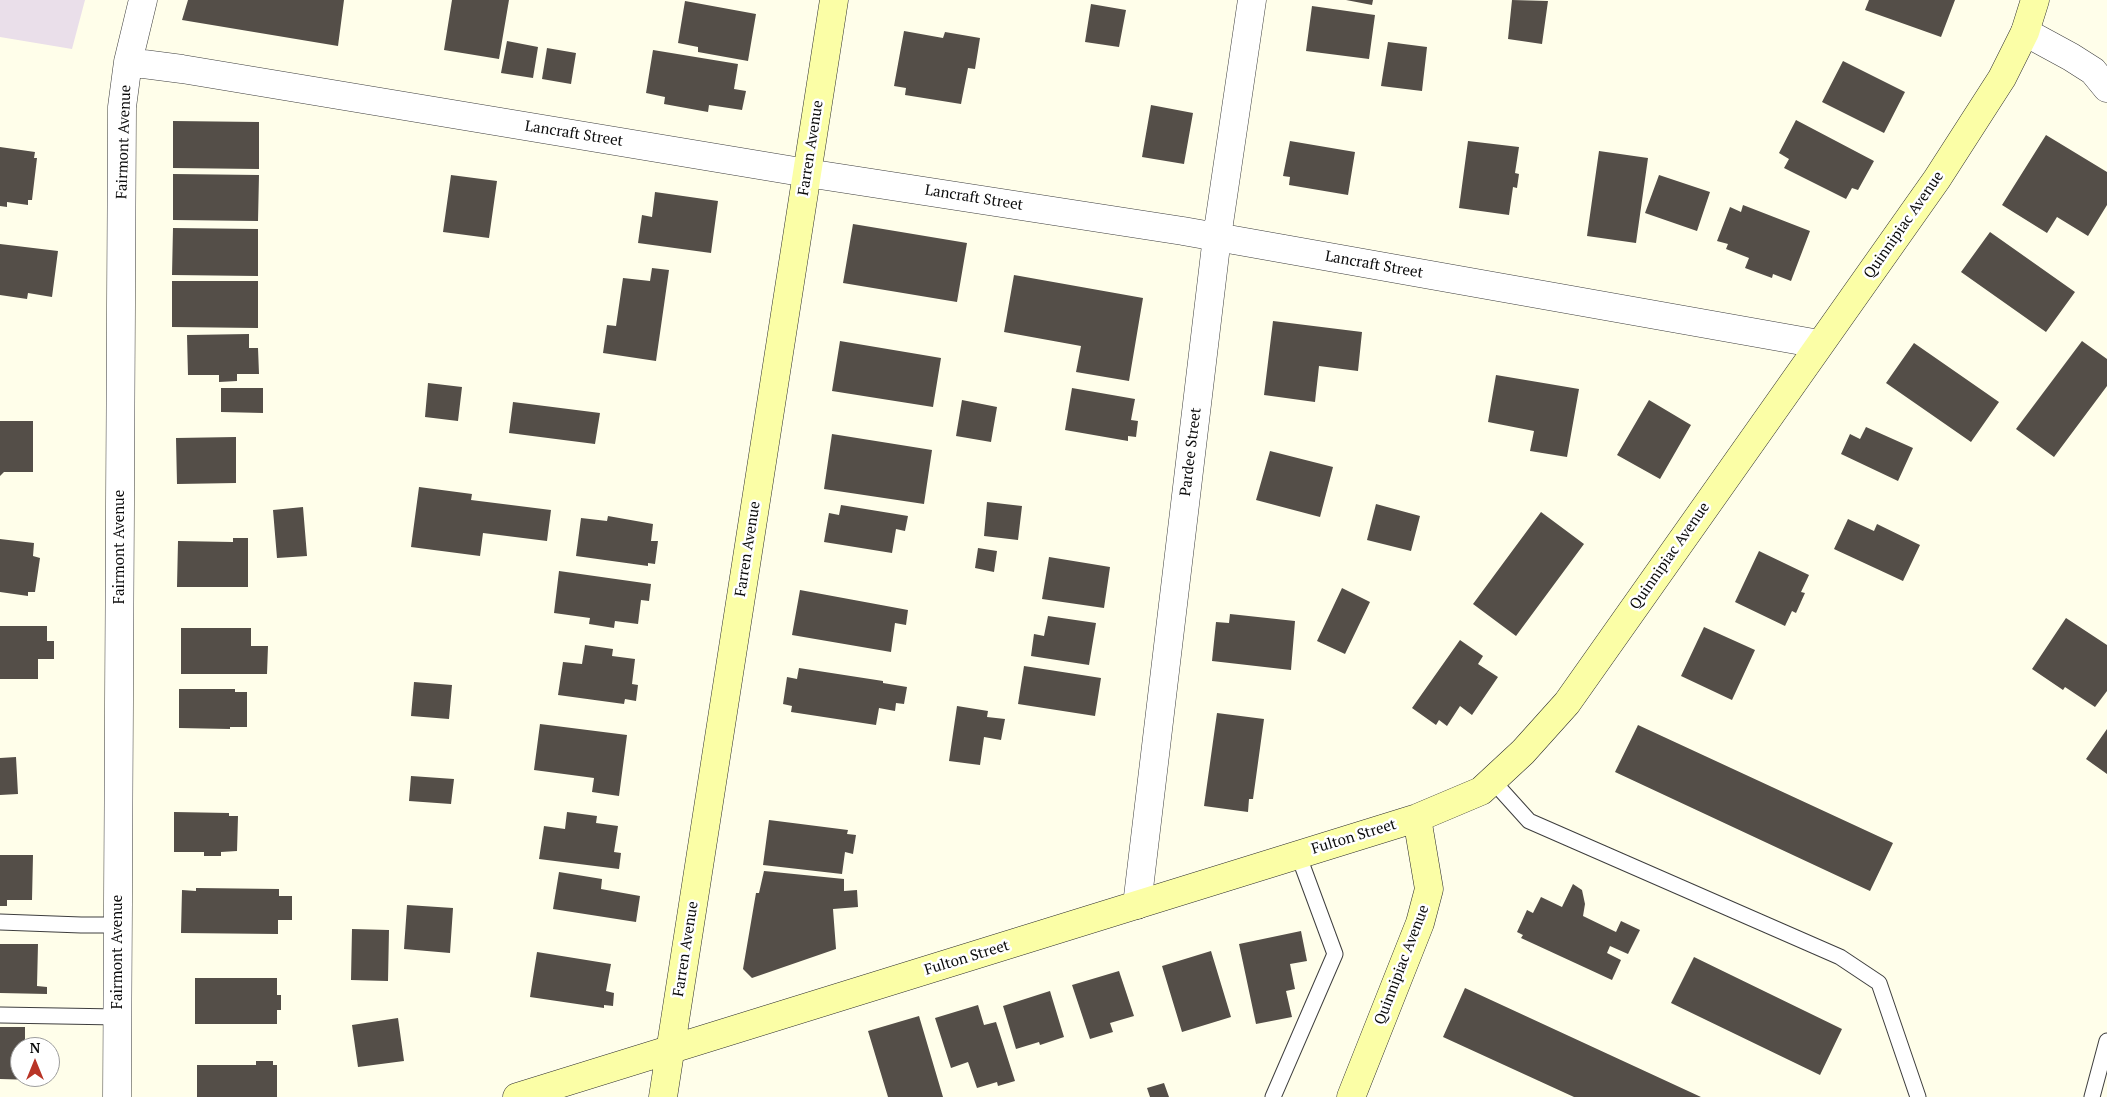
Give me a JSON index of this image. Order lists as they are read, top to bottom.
{
  "streets": {
    "main road": ["Farren Avenue", "Quinnipiac Avenue", "Fulton Street"],
    "street": ["Lancraft Street", "Fairmont Avenue", "Pardee Street"]
  },
  "crossings": [
    ["Lancraft Street", "Fairmont Avenue"],
    ["Lancraft Street", "Farren Avenue"],
    ["Lancraft Street", "Quinnipiac Avenue"],
    ["Lancraft Street", "Pardee Street"],
    ["Farren Avenue", "Fulton Street"],
    ["Quinnipiac Avenue", "Fulton Street"],
    ["Pardee Street", "Fulton Street"]
  ],
  "north": "top"
}
